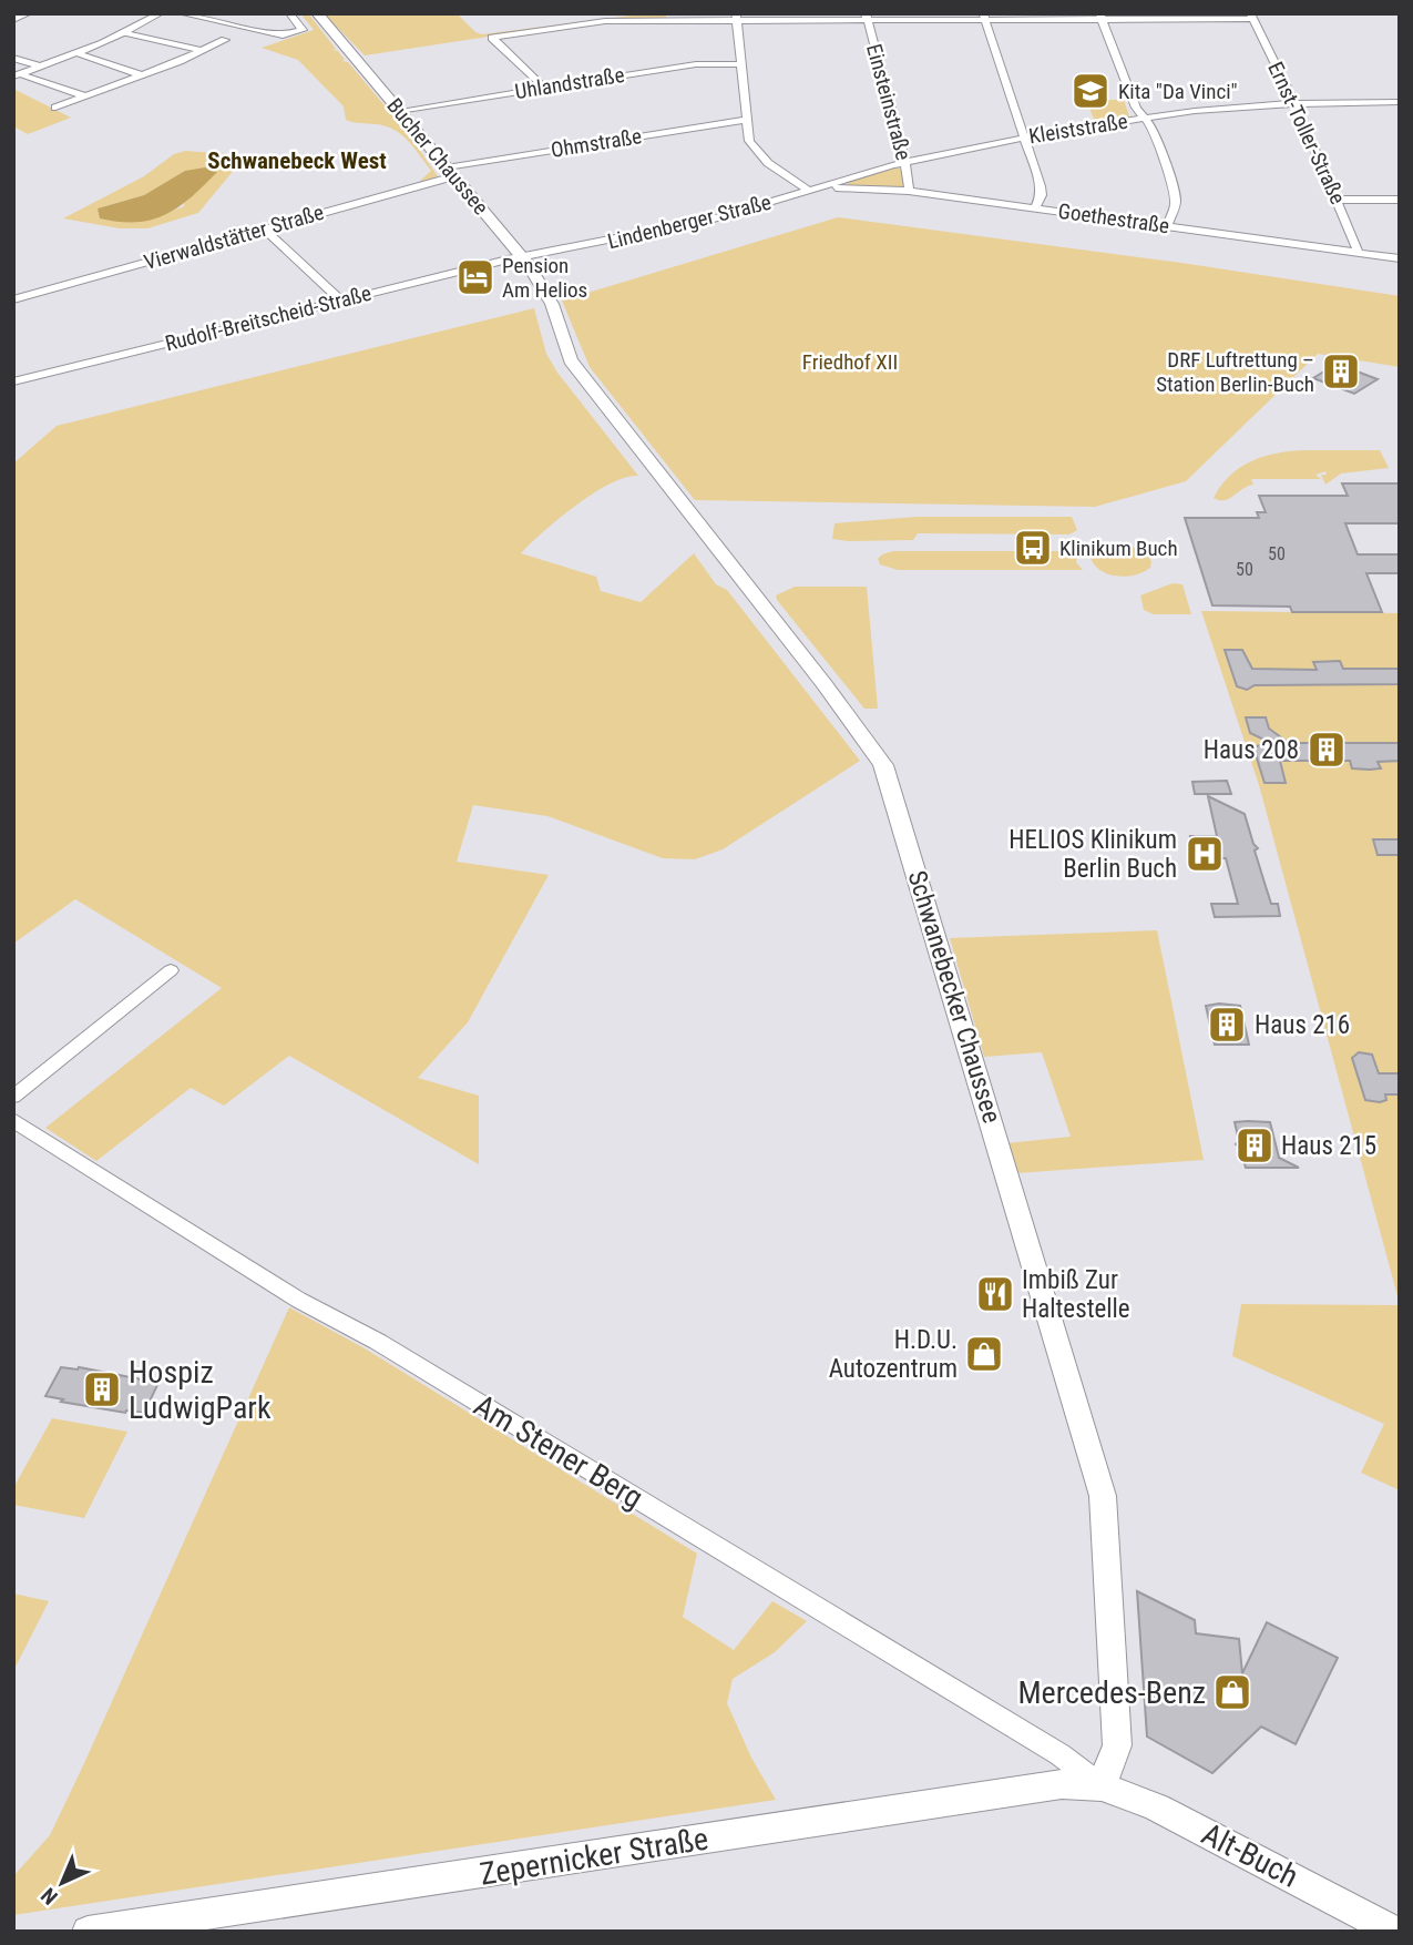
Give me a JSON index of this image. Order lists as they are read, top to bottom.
{
  "streets": {
    "main road": [
      "Bucher Chaussee",
      "Schwanebecker Chaussee",
      "Alt-Buch",
      "Zepernicker Straße"
    ],
    "street": [
      "Uhlandstraße",
      "Einsteinstraße",
      "Kleiststraße",
      "Ernst-Toller-Straße",
      "Ohmstraße",
      "Goethestraße",
      "Lindenberger Straße",
      "Vierwaldstätter Straße",
      "Rudolf-Breitscheid-Straße",
      "Am Stener Berg"
    ]
  },
  "crossings": [
    ["Uhlandstraße", "Bucher Chaussee"],
    ["Einsteinstraße", "Kleiststraße"],
    ["Einsteinstraße", "Goethestraße"],
    ["Kleiststraße", "Ernst-Toller-Straße"],
    ["Kleiststraße", "Goethestraße"],
    ["Kleiststraße", "Lindenberger Straße"],
    ["Ernst-Toller-Straße", "Goethestraße"],
    ["Ohmstraße", "Bucher Chaussee"],
    ["Ohmstraße", "Vierwaldstätter Straße"],
    ["Bucher Chaussee", "Lindenberger Straße"],
    ["Bucher Chaussee", "Vierwaldstätter Straße"],
    ["Bucher Chaussee", "Rudolf-Breitscheid-Straße"],
    ["Bucher Chaussee", "Schwanebecker Chaussee"],
    ["Lindenberger Straße", "Rudolf-Breitscheid-Straße"],
    ["Schwanebecker Chaussee", "Am Stener Berg"],
    ["Schwanebecker Chaussee", "Alt-Buch"],
    ["Schwanebecker Chaussee", "Zepernicker Straße"],
    ["Am Stener Berg", "Alt-Buch"],
    ["Am Stener Berg", "Zepernicker Straße"],
    ["Alt-Buch", "Zepernicker Straße"]
  ],
  "districts": ["Schwanebeck West"],
  "parks": ["Friedhof XII"],
  "places": {
    "school or university": ["Kita \"Da Vinci\""],
    "hotel": ["Pension Am Helios"],
    "building": [
      "DRF Luftrettung – Station Berlin-Buch",
      "Haus 208",
      "Haus 216",
      "Haus 215",
      "Hospiz LudwigPark"
    ],
    "bus stop": ["Klinikum Buch"],
    "hospital": ["HELIOS Klinikum Berlin Buch"],
    "restaurant": ["Imbiß Zur Haltestelle"],
    "shop": ["H.D.U. Autozentrum", "Mercedes-Benz"]
  },
  "house_numbers": ["50", "50"],
  "north": "bottom left"
}
